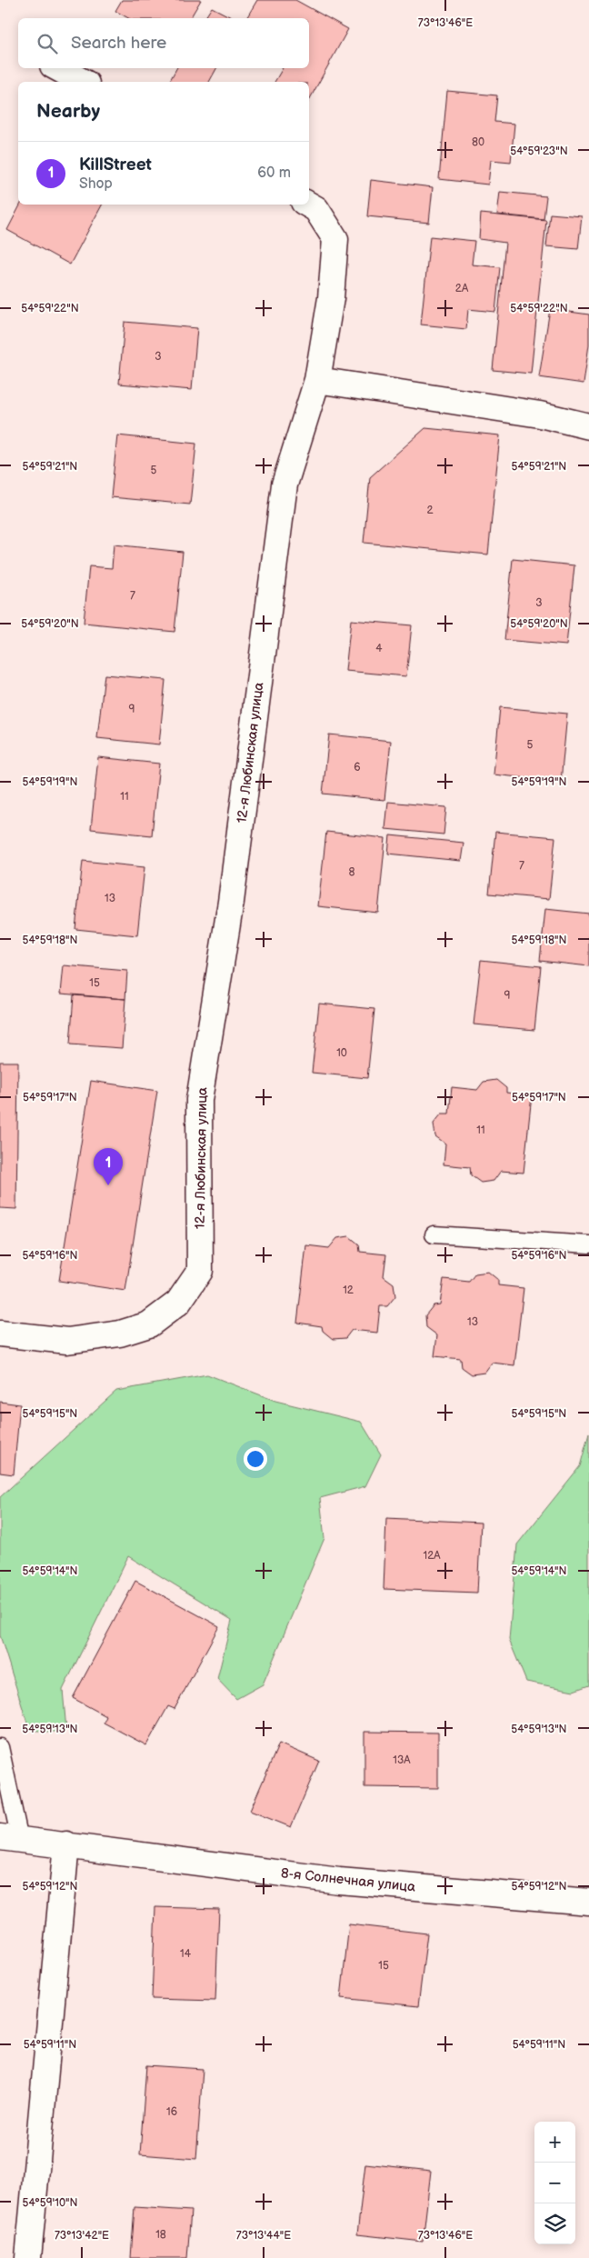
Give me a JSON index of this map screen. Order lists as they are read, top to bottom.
{
  "streets": {
    "street": ["12-я Любинская улица", "8-я Солнечная улица"]
  },
  "house_numbers": [
    "80",
    "2А",
    "3",
    "5",
    "2",
    "7",
    "3",
    "4",
    "9",
    "5",
    "6",
    "11",
    "7",
    "8",
    "13",
    "15",
    "9",
    "10",
    "11",
    "12",
    "13",
    "12А",
    "13А",
    "14",
    "15",
    "16",
    "18"
  ],
  "page": {
    "search": "Search here",
    "heading": "Nearby",
    "list": [
      {
        "mark": "1",
        "name": "KillStreet",
        "note": "Shop",
        "value": "60 m"
      }
    ],
    "pins": "1",
    "map_buttons": ["+", "−"]
  },
  "coordinates": [
    "73°13'46\"E",
    "54°59'23\"N",
    "54°59'22\"N",
    "54°59'21\"N",
    "54°59'20\"N",
    "54°59'19\"N",
    "54°59'18\"N",
    "54°59'17\"N",
    "54°59'16\"N",
    "54°59'15\"N",
    "54°59'14\"N",
    "54°59'13\"N",
    "54°59'12\"N",
    "54°59'11\"N",
    "54°59'10\"N",
    "73°13'42\"E",
    "73°13'44\"E"
  ]
}
